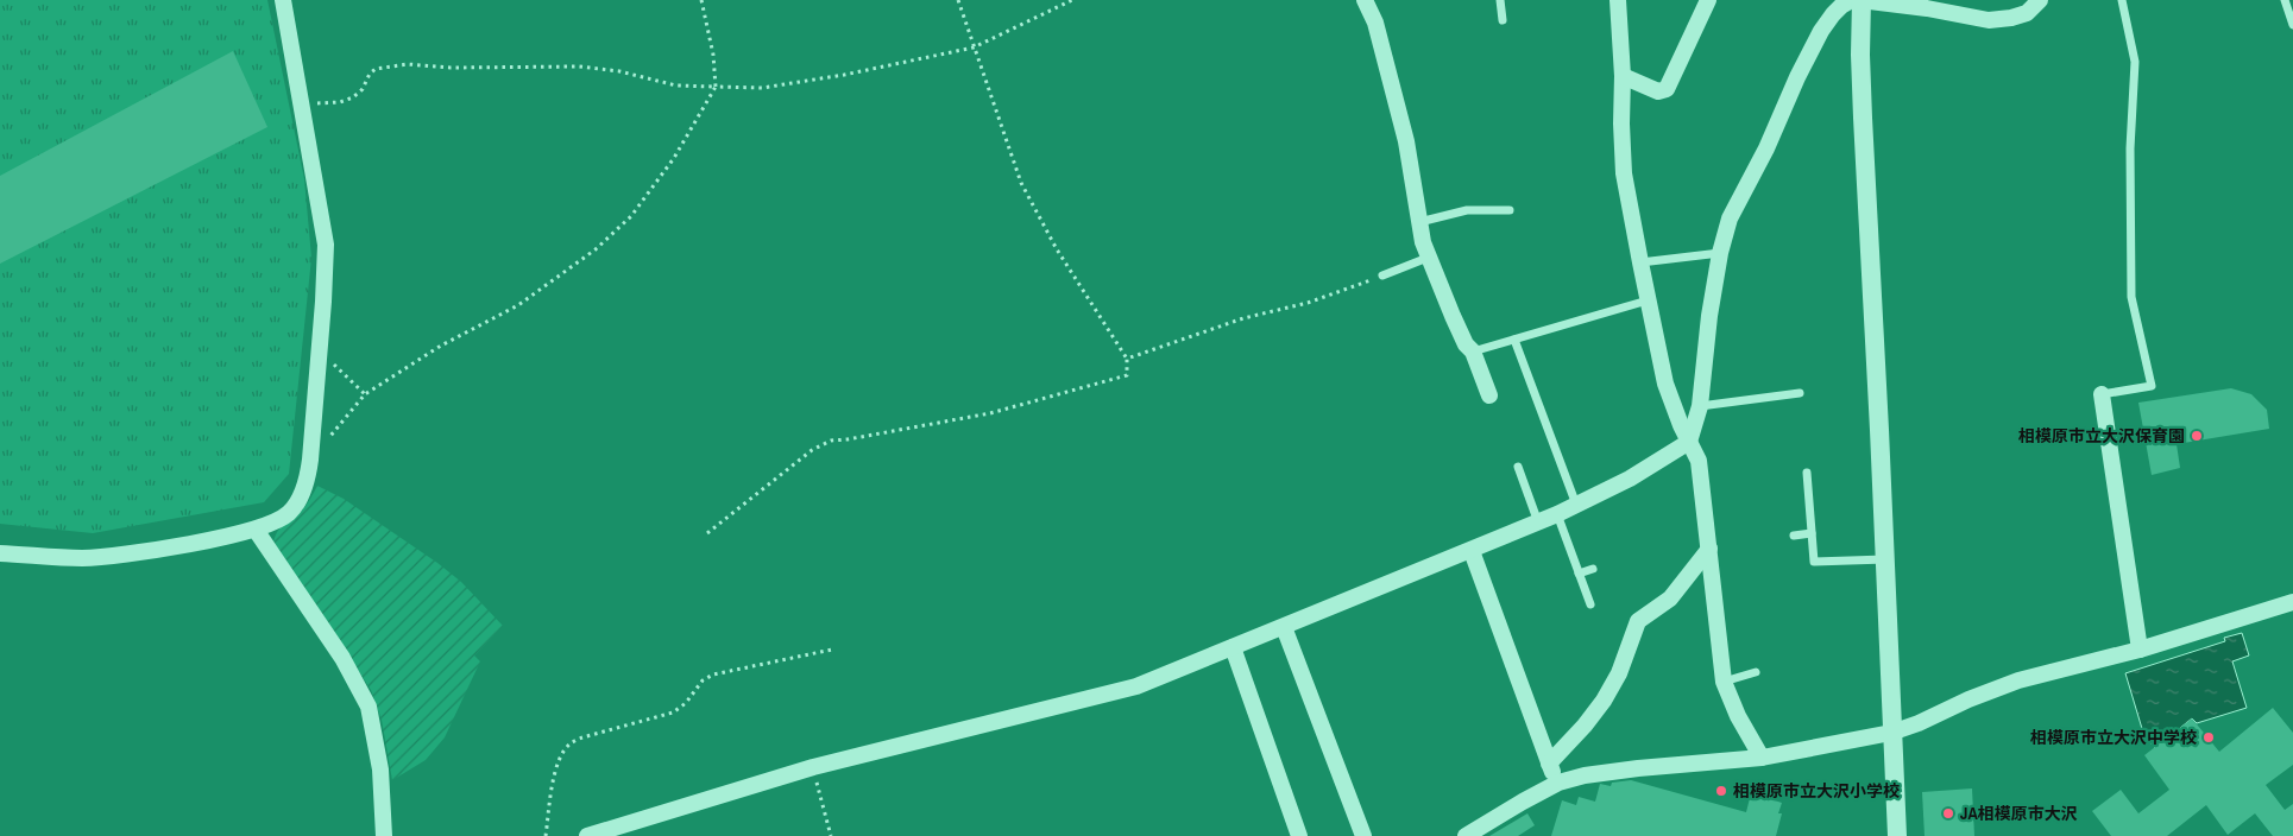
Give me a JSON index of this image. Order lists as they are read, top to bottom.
{
  "places": [
    "相模原市立大沢保育園",
    "相模原市立大沢中学校",
    "相模原市立大沢小学校",
    "JA相模原市大沢"
  ]
}
